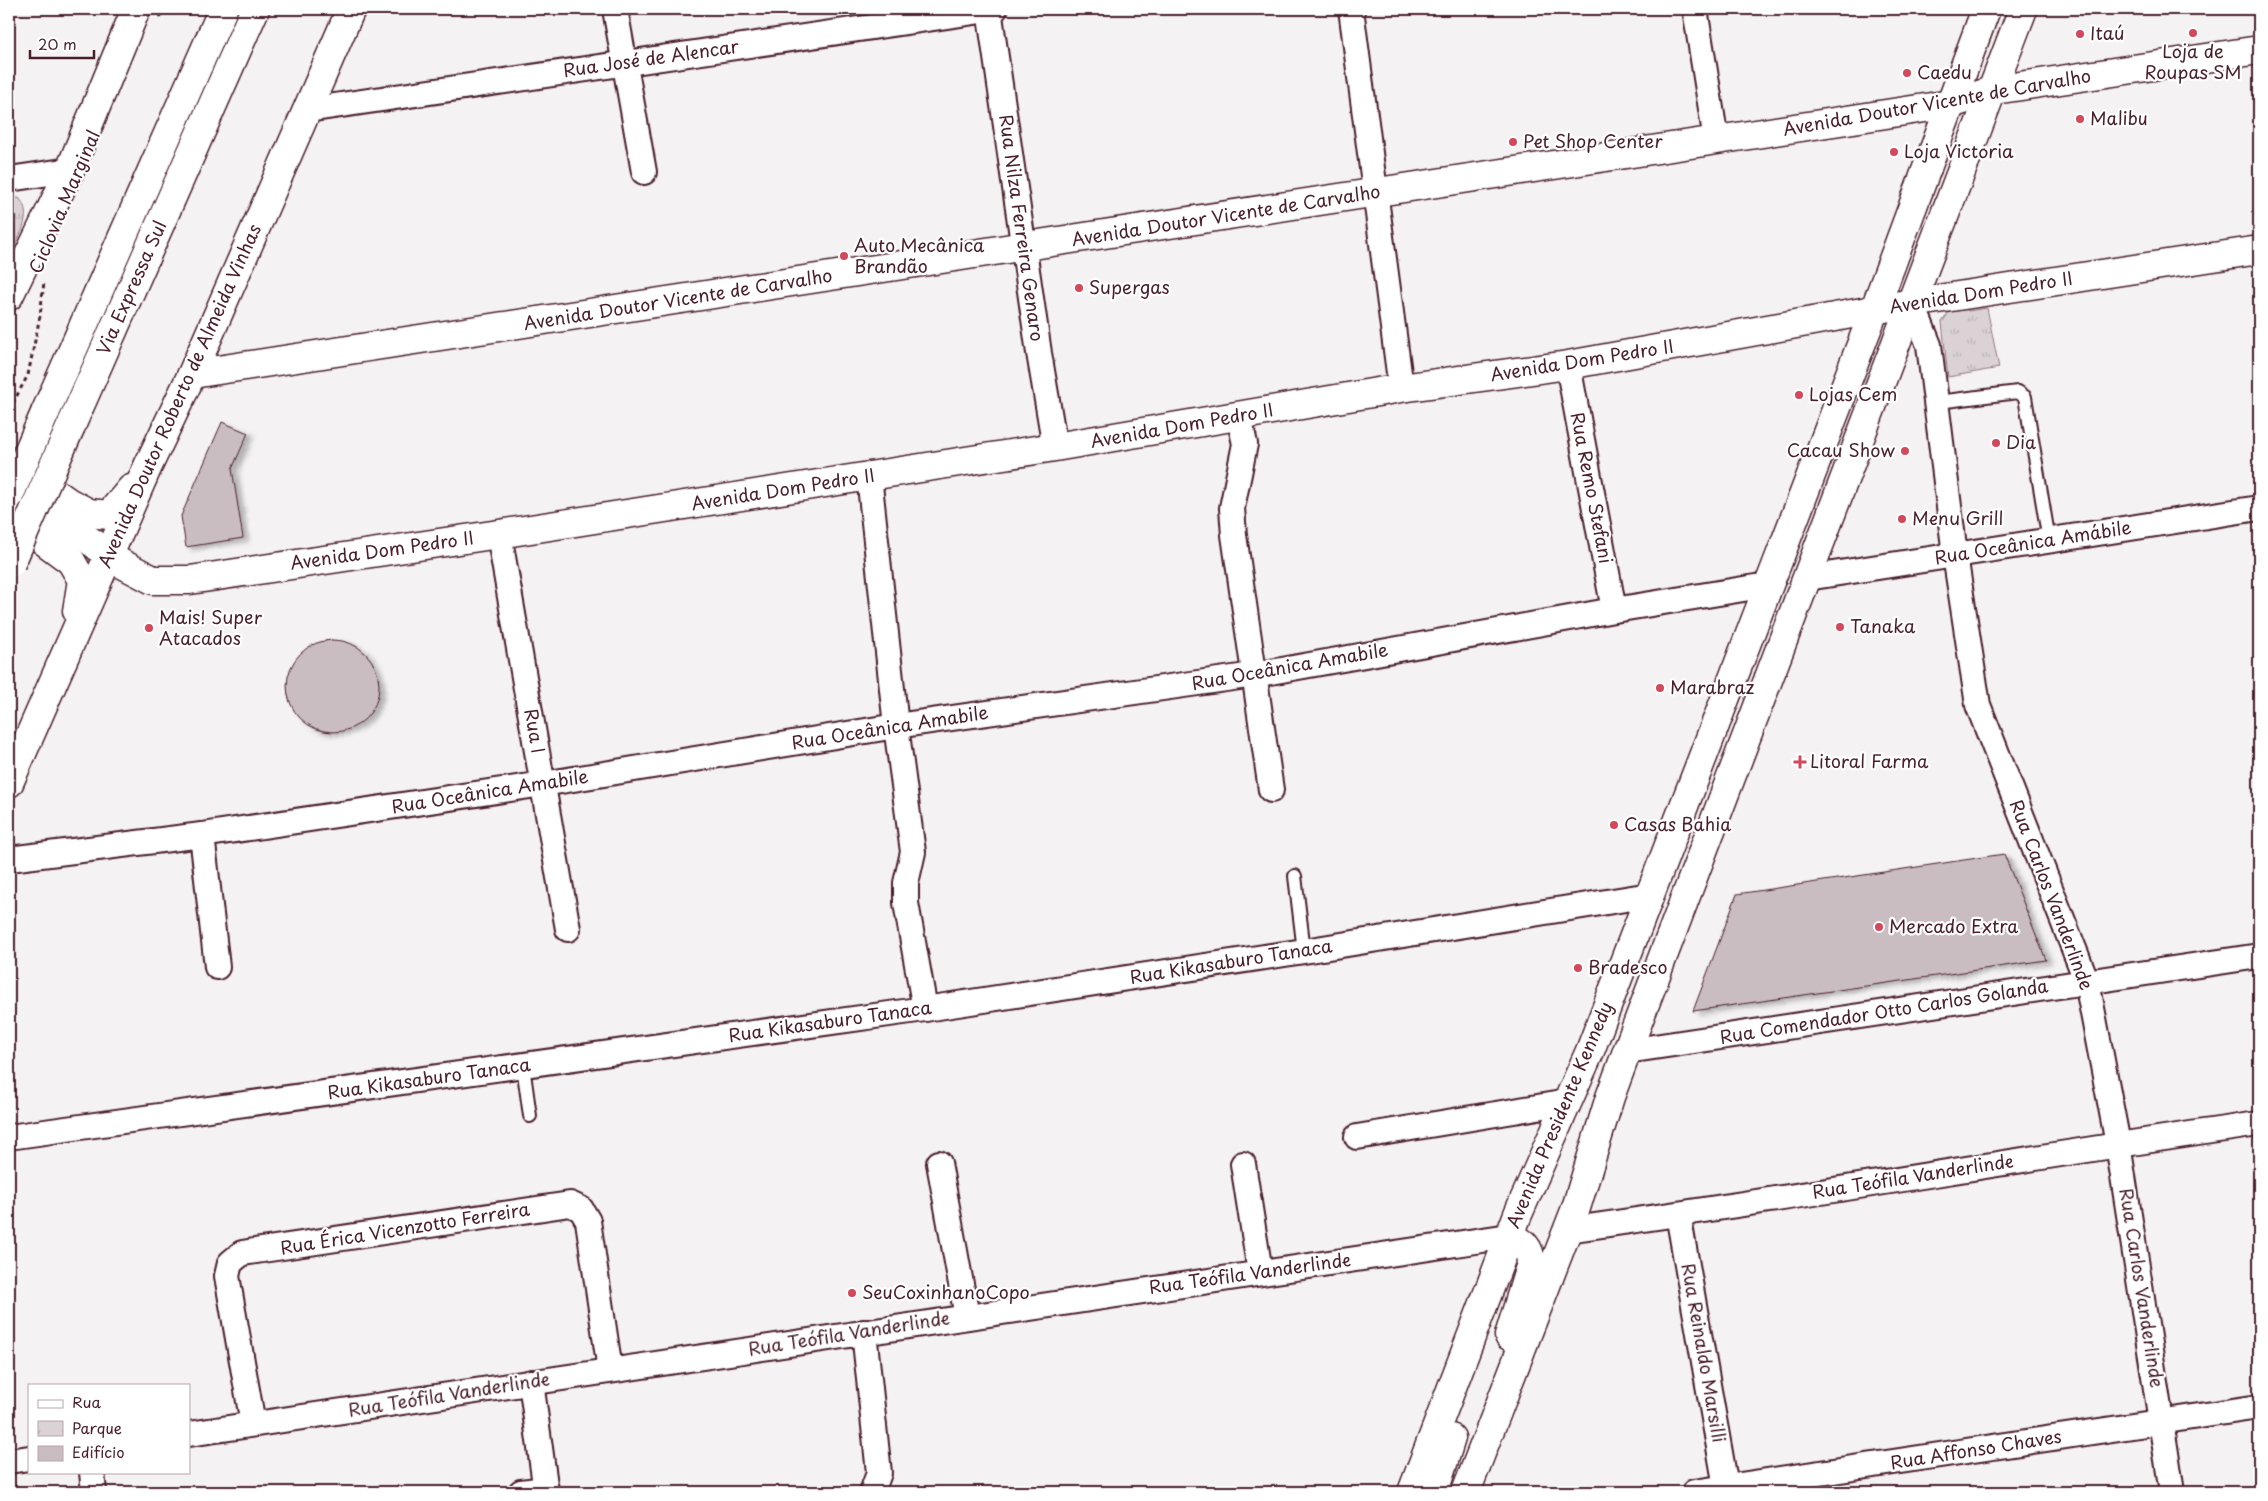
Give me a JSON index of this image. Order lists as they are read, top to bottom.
{
  "streets": {
    "main road": [
      "Avenida Doutor Vicente de Carvalho",
      "Via Expressa Sul",
      "Avenida Dom Pedro II",
      "Avenida Doutor Roberto de Almeida Vinhas",
      "Avenida Presidente Kennedy"
    ],
    "street": [
      "Rua José de Alencar",
      "Rua Nilza Ferreira Genaro",
      "Rua Remo Stefani",
      "Rua Oceânica Amábile",
      "Rua Oceânica Amabile",
      "Rua I",
      "Rua Carlos Vanderlinde",
      "Rua Kikasaburo Tanaca",
      "Rua Comendador Otto Carlos Golanda",
      "Rua Teófila Vanderlinde",
      "Rua Érica Vicenzotto Ferreira",
      "Rua Reinaldo Marsilli",
      "Rua Affonso Chaves"
    ],
    "path": ["Ciclovia Marginal"]
  },
  "crossings": [
    ["Rua José de Alencar", "Rua Nilza Ferreira Genaro"],
    ["Rua José de Alencar", "Avenida Doutor Roberto de Almeida Vinhas"],
    ["Avenida Doutor Vicente de Carvalho", "Rua Nilza Ferreira Genaro"],
    ["Avenida Doutor Vicente de Carvalho", "Avenida Doutor Roberto de Almeida Vinhas"],
    ["Avenida Doutor Vicente de Carvalho", "Avenida Presidente Kennedy"],
    ["Rua Nilza Ferreira Genaro", "Avenida Dom Pedro II"],
    ["Avenida Dom Pedro II", "Avenida Doutor Roberto de Almeida Vinhas"],
    ["Avenida Dom Pedro II", "Rua Remo Stefani"],
    ["Avenida Dom Pedro II", "Rua I"],
    ["Avenida Dom Pedro II", "Rua Carlos Vanderlinde"],
    ["Avenida Dom Pedro II", "Avenida Presidente Kennedy"],
    ["Rua Remo Stefani", "Rua Oceânica Amabile"],
    ["Rua Oceânica Amábile", "Rua Carlos Vanderlinde"],
    ["Rua Oceânica Amábile", "Avenida Presidente Kennedy"],
    ["Rua Oceânica Amabile", "Rua I"],
    ["Rua Oceânica Amabile", "Avenida Presidente Kennedy"],
    ["Rua Carlos Vanderlinde", "Rua Comendador Otto Carlos Golanda"],
    ["Rua Carlos Vanderlinde", "Avenida Presidente Kennedy"],
    ["Rua Carlos Vanderlinde", "Rua Teófila Vanderlinde"],
    ["Rua Carlos Vanderlinde", "Rua Affonso Chaves"],
    ["Rua Kikasaburo Tanaca", "Avenida Presidente Kennedy"],
    ["Rua Comendador Otto Carlos Golanda", "Avenida Presidente Kennedy"],
    ["Avenida Presidente Kennedy", "Rua Teófila Vanderlinde"],
    ["Rua Teófila Vanderlinde", "Rua Érica Vicenzotto Ferreira"],
    ["Rua Teófila Vanderlinde", "Rua Reinaldo Marsilli"],
    ["Rua Reinaldo Marsilli", "Rua Affonso Chaves"]
  ],
  "places": {
    "other": [
      "Loja de Roupas SM",
      "Itaú",
      "Caedu",
      "Malibu",
      "Pet Shop Center",
      "Loja Victoria",
      "Auto Mecânica Brandão",
      "Supergas",
      "Lojas Cem",
      "Dia",
      "Cacau Show",
      "Menu Grill",
      "Tanaka",
      "Mais! Super Atacados",
      "Marabraz",
      "Casas Bahia",
      "Mercado Extra",
      "Bradesco",
      "SeuCoxinhanoCopo"
    ],
    "health": ["Litoral Farma"]
  },
  "legend": ["Rua", "Parque", "Edifício"],
  "scale_bar": "20 m"
}
